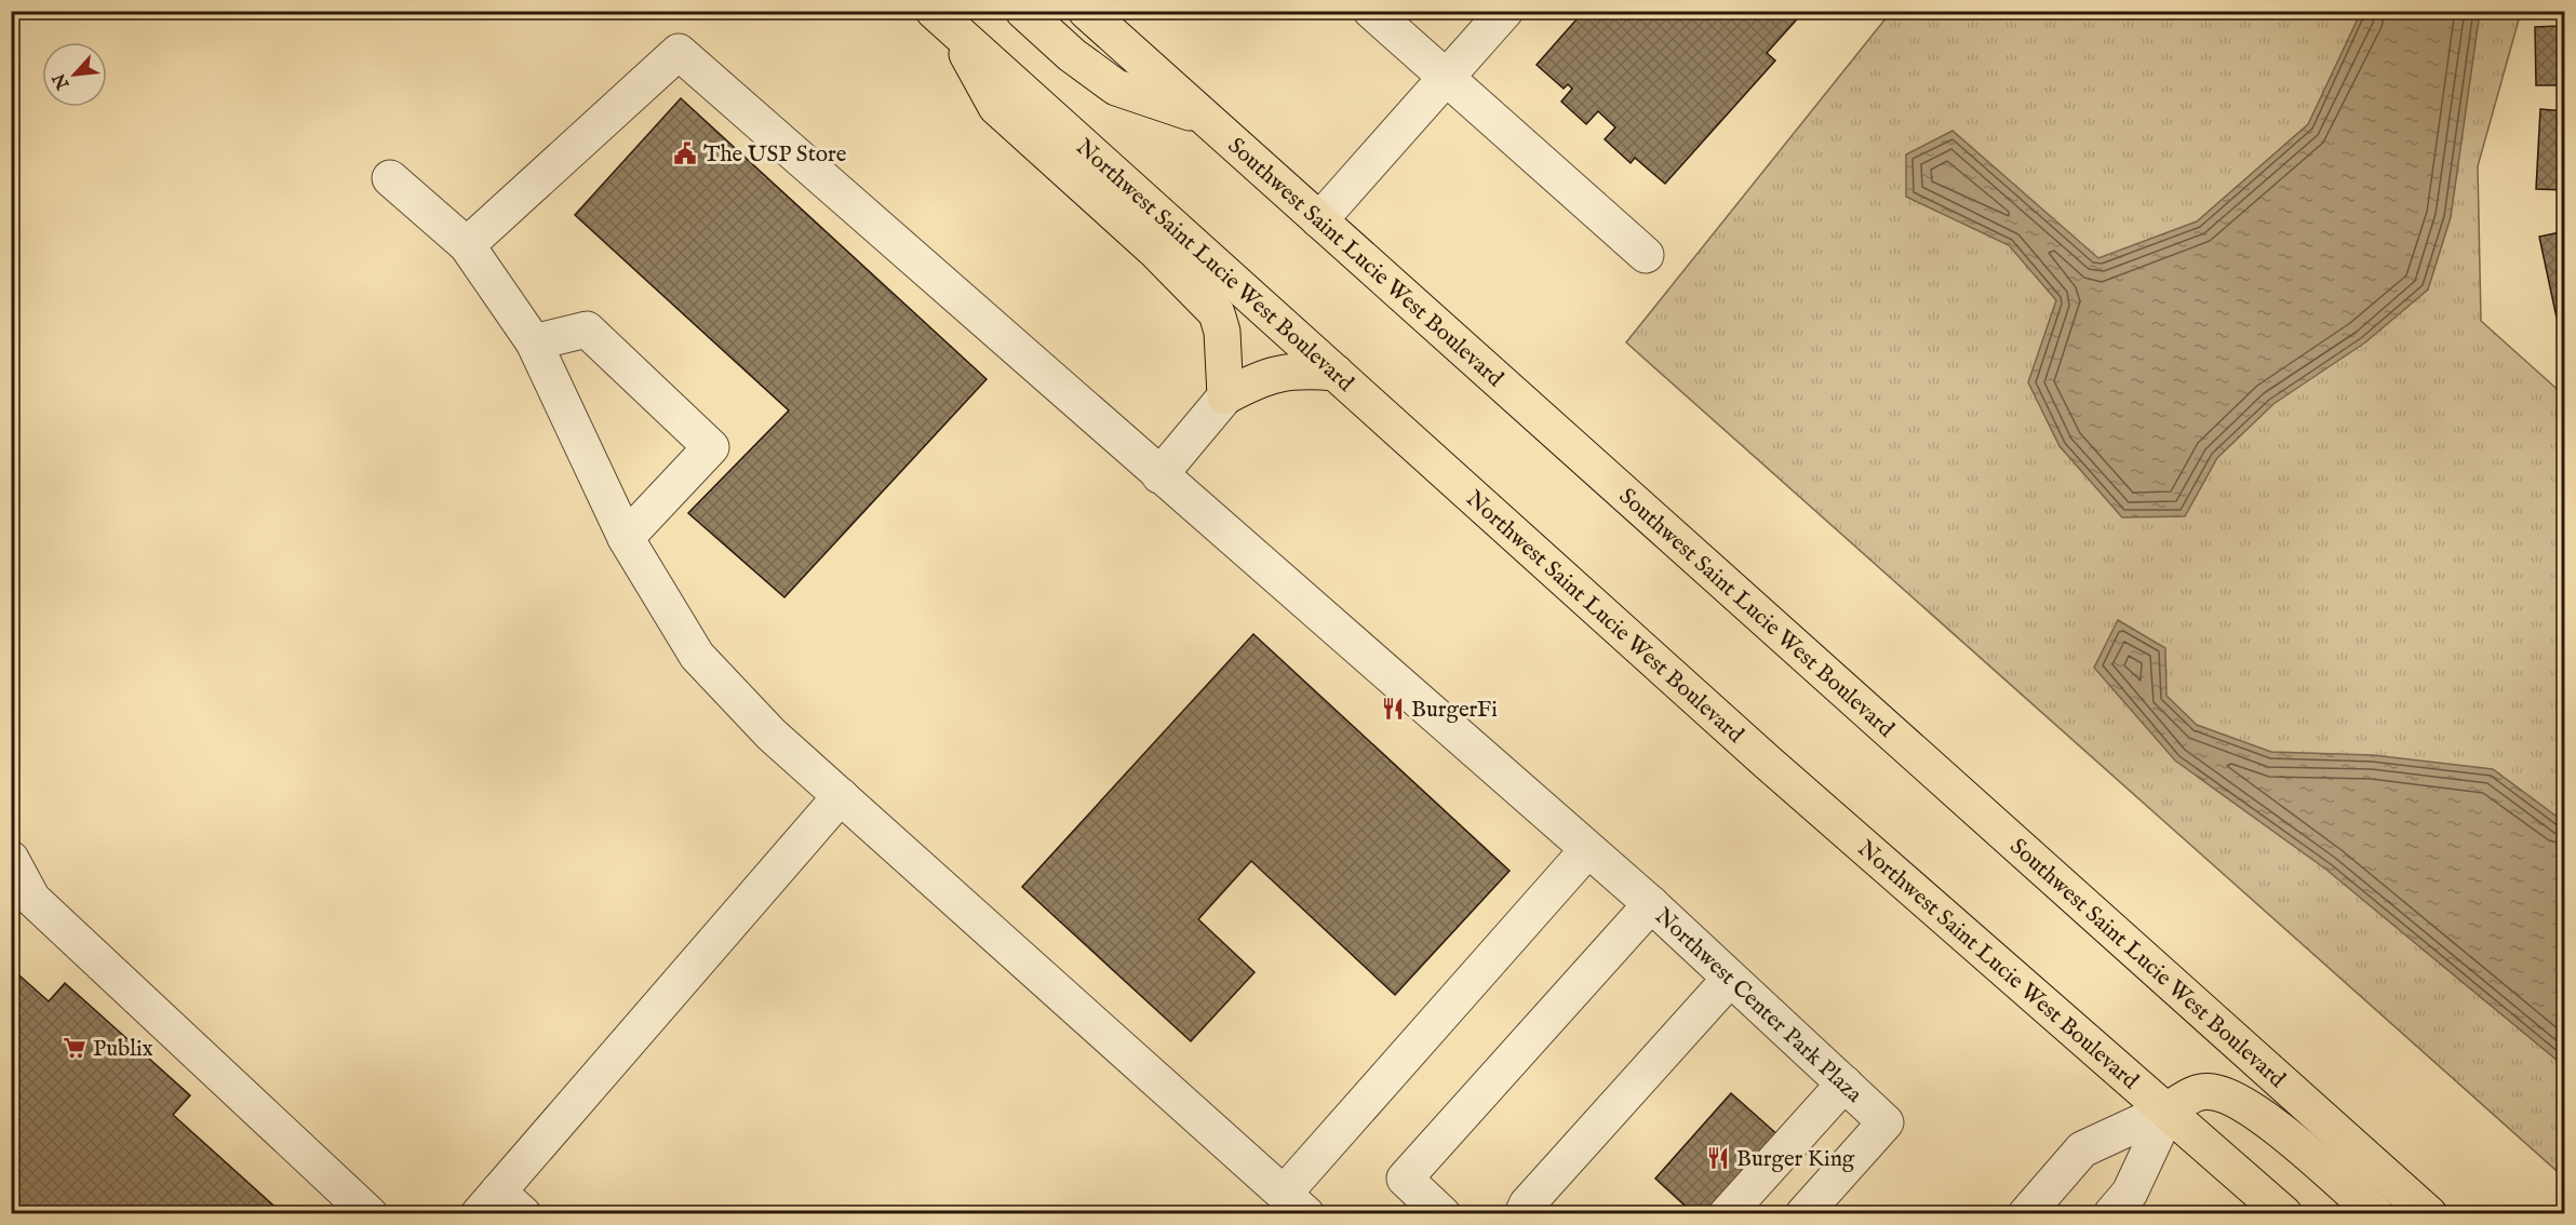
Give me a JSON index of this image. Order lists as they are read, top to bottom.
{
  "streets": {
    "main road": ["Southwest Saint Lucie West Boulevard", "Northwest Saint Lucie West Boulevard"],
    "street": ["Northwest Center Park Plaza"]
  },
  "places": {
    "public building": ["The USP Store"],
    "restaurant": ["BurgerFi", "Burger King"],
    "supermarket": ["Publix"]
  },
  "north": "bottom left"
}
